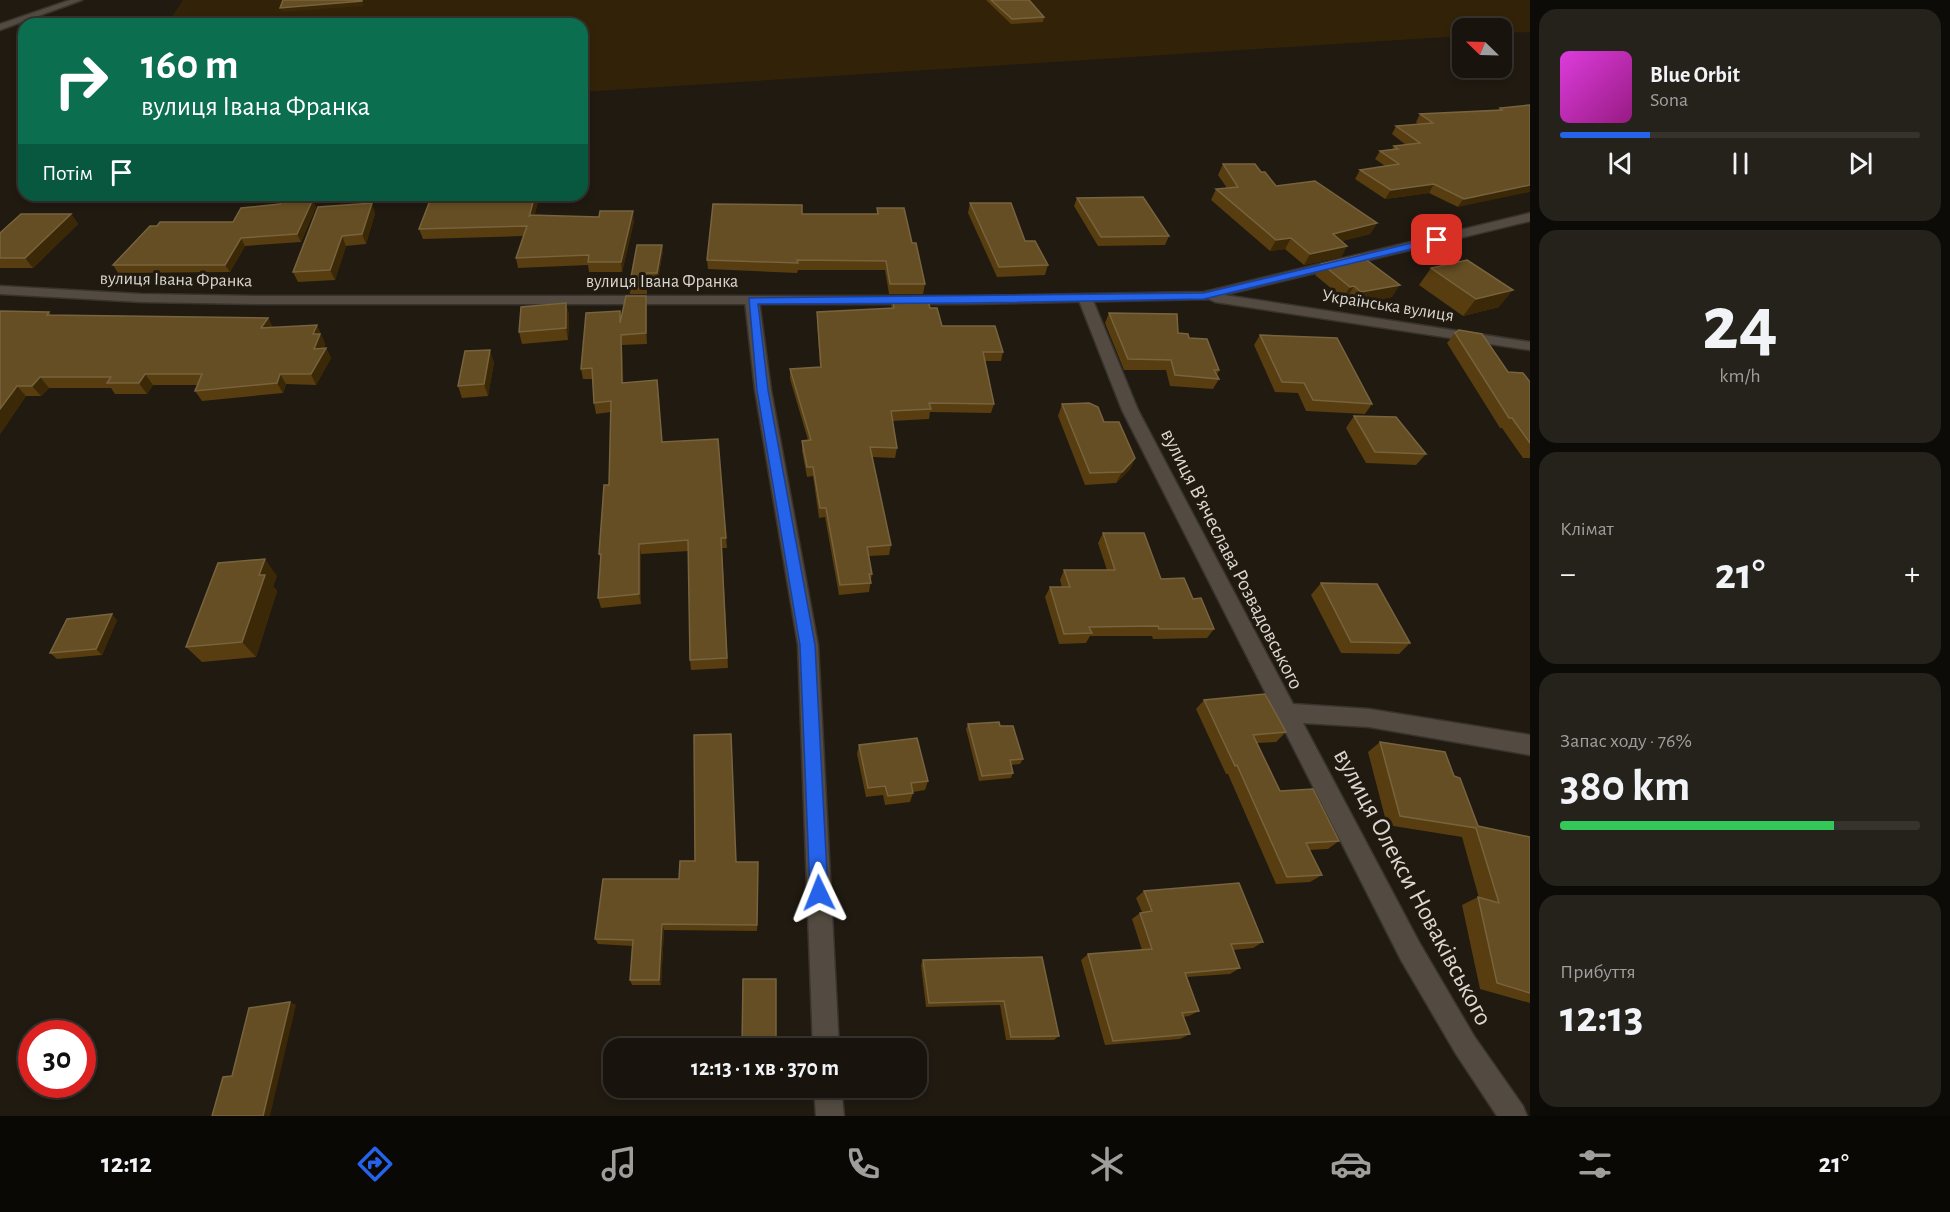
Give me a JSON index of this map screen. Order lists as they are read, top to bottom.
{
  "streets": {
    "street": [
      "вулиця Івана Франка",
      "Українська вулиця",
      "вулиця Вʼячеслава Розвадовського",
      "вулиця Олекси Новаківського"
    ]
  },
  "crossings": [
    ["вулиця Івана Франка", "Українська вулиця"],
    ["вулиця Івана Франка", "вулиця Вʼячеслава Розвадовського"],
    ["вулиця Вʼячеслава Розвадовського", "вулиця Олекси Новаківського"]
  ],
  "north": "top left",
  "page": {
    "turn": ["160 m", "вулиця Івана Франка"],
    "song": ["Blue Orbit", "Sona"],
    "then": "Потім",
    "tile": [
      ["24", "km/h"],
      "Клімат",
      ["Запас ходу · 76%", "380 km"],
      ["Прибуття", "12:13"]
    ],
    "heat": ["−", "21°", "+"],
    "limit": "30",
    "trip": "12:13 · 1 хв · 370 m",
    "tabs": ["12:12", "21°"]
  }
}
